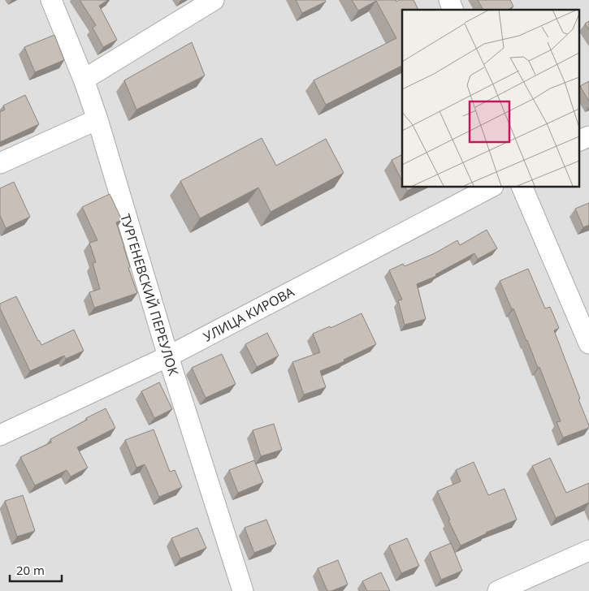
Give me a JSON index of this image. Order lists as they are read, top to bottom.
{
  "streets": {
    "street": ["ТУРГЕНЕВСКИЙ ПЕРЕУЛОК", "УЛИЦА КИРОВА"]
  },
  "crossings": [
    ["ТУРГЕНЕВСКИЙ ПЕРЕУЛОК", "УЛИЦА КИРОВА"]
  ],
  "scale_bar": "20 m"
}
